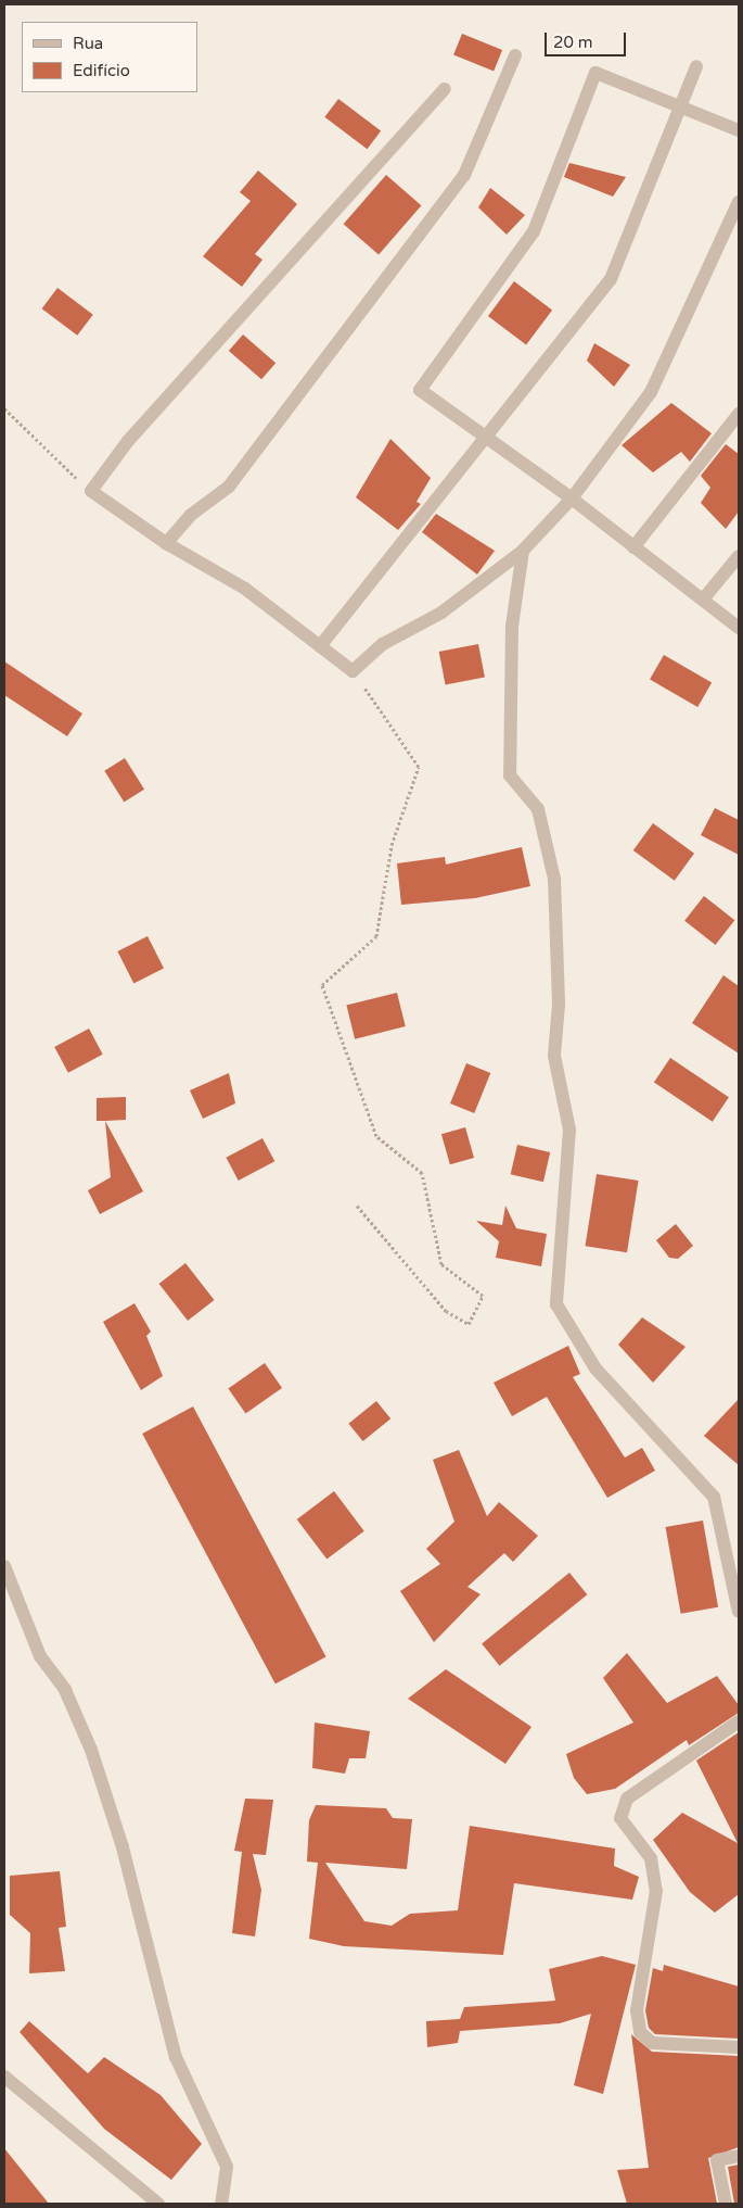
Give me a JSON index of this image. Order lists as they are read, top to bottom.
{
  "legend": ["Rua", "Edifício"],
  "scale_bar": "20 m"
}
